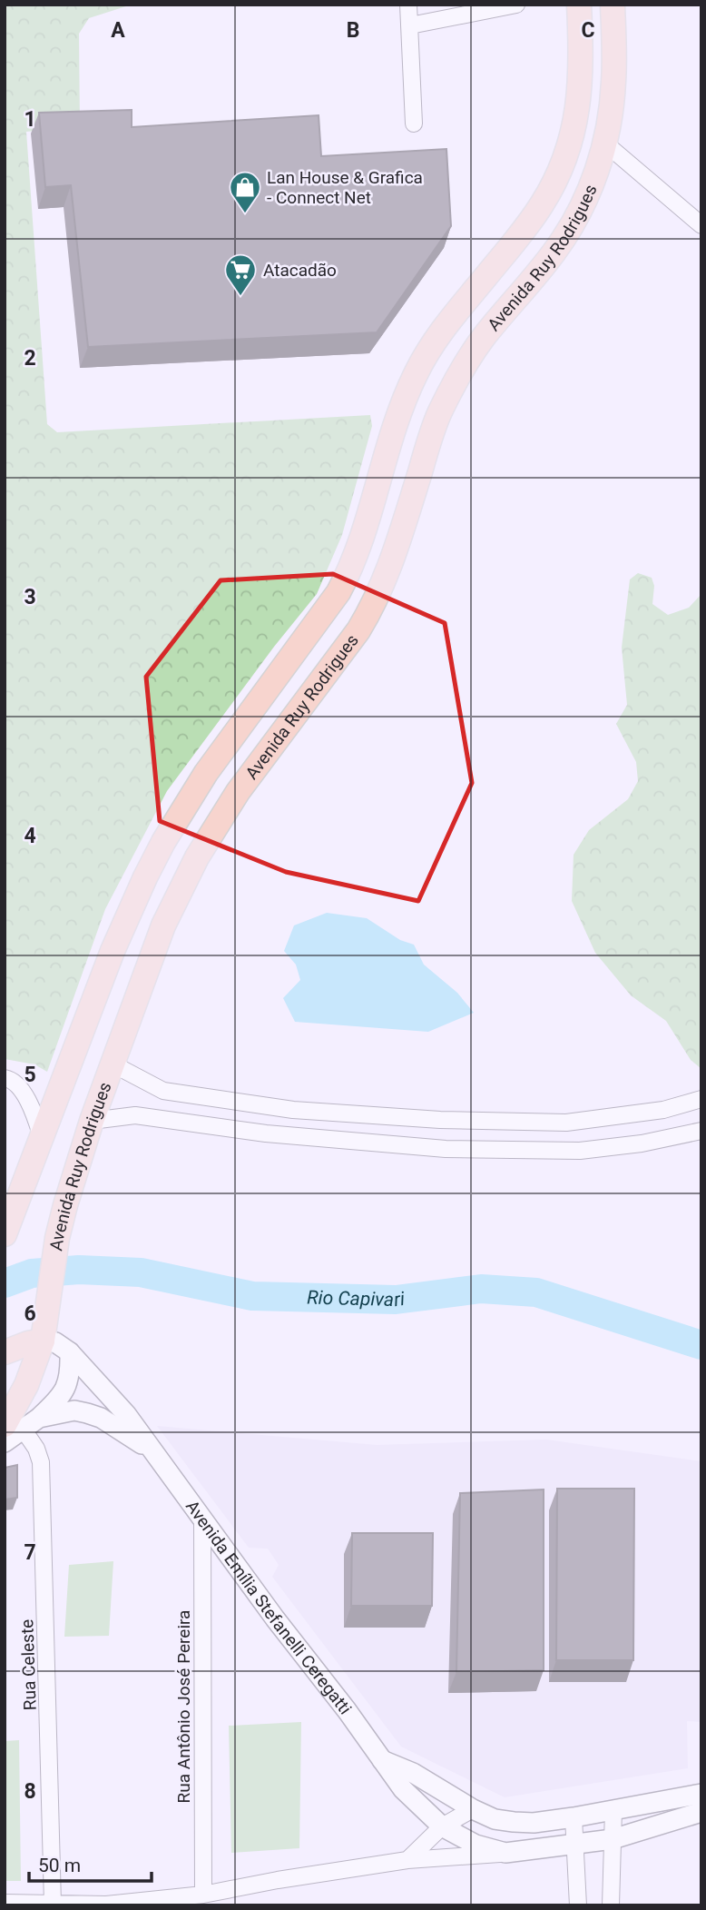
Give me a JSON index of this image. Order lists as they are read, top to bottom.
{
  "streets": {
    "main road": ["Avenida Ruy Rodrigues"],
    "street": ["Avenida Emília Stefanelli Ceregatti", "Rua Celeste", "Rua Antônio José Pereira"]
  },
  "crossings": [
    ["Avenida Ruy Rodrigues", "Avenida Emília Stefanelli Ceregatti"],
    ["Avenida Ruy Rodrigues", "Rua Celeste"],
    ["Avenida Emília Stefanelli Ceregatti", "Rua Celeste"],
    ["Avenida Emília Stefanelli Ceregatti", "Rua Antônio José Pereira"]
  ],
  "water": ["Rio Capivari"],
  "places": {
    "shop": ["Lan House & Grafica - Connect Net"],
    "supermarket": ["Atacadão"]
  },
  "scale_bar": "50 m",
  "grid": {
    "columns": ["A", "B", "C"],
    "rows": [
      "1",
      "2",
      "3",
      "4",
      "5",
      "6",
      "7",
      "8"
    ]
  }
}
